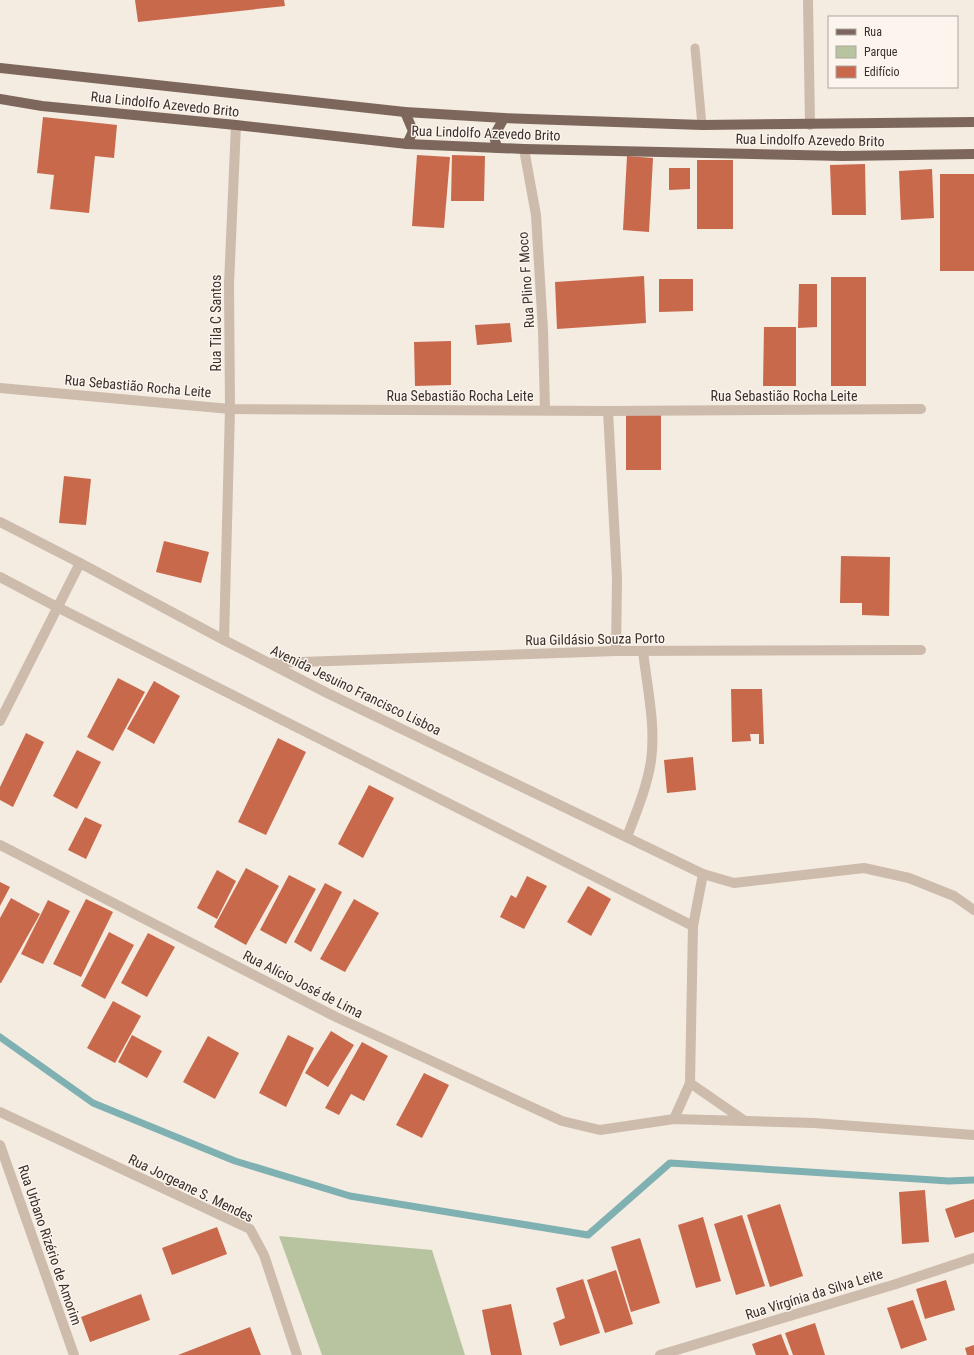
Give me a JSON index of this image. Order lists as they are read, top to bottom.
{
  "streets": {
    "main road": ["Rua Lindolfo Azevedo Brito"],
    "street": [
      "Rua Plino F Moco",
      "Rua Tila C Santos",
      "Rua Sebastião Rocha Leite",
      "Rua Gildásio Souza Porto",
      "Avenida Jesuino Francisco Lisboa",
      "Rua Alício José de Lima",
      "Rua Jorgeane S. Mendes",
      "Rua Urbano Rizério de Amorim",
      "Rua Virgínia da Silva Leite"
    ]
  },
  "crossings": [
    ["Rua Lindolfo Azevedo Brito", "Rua Plino F Moco"],
    ["Rua Lindolfo Azevedo Brito", "Rua Tila C Santos"],
    ["Rua Plino F Moco", "Rua Sebastião Rocha Leite"],
    ["Rua Tila C Santos", "Rua Sebastião Rocha Leite"],
    ["Rua Tila C Santos", "Avenida Jesuino Francisco Lisboa"],
    ["Rua Gildásio Souza Porto", "Avenida Jesuino Francisco Lisboa"]
  ],
  "legend": ["Rua", "Parque", "Edifício"]
}
